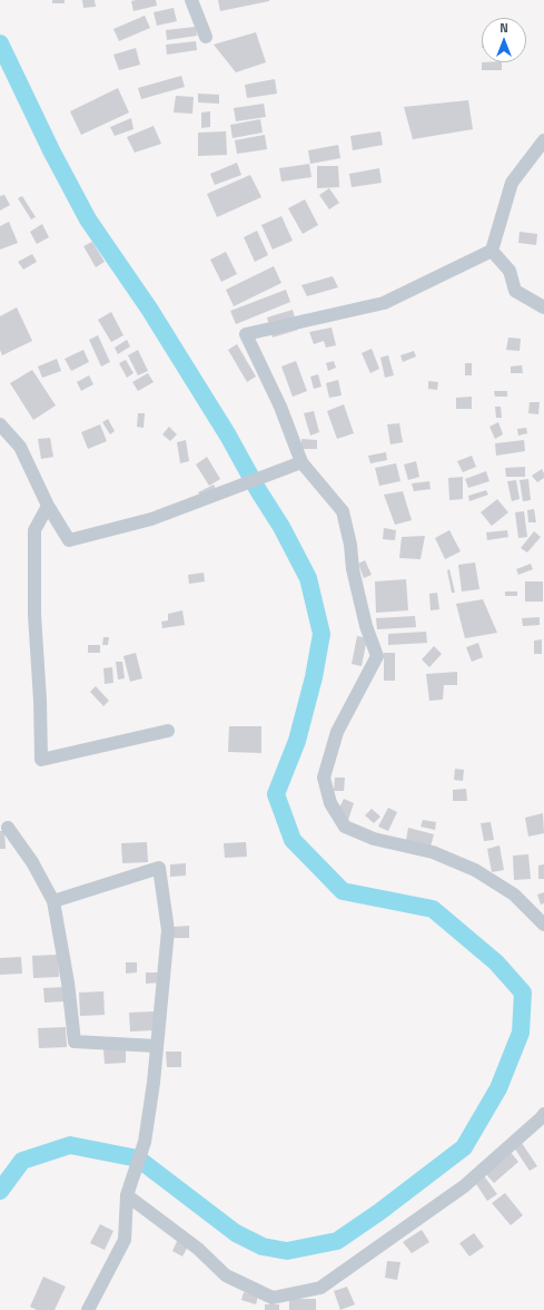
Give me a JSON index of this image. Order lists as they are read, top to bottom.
{
  "north": "top"
}
